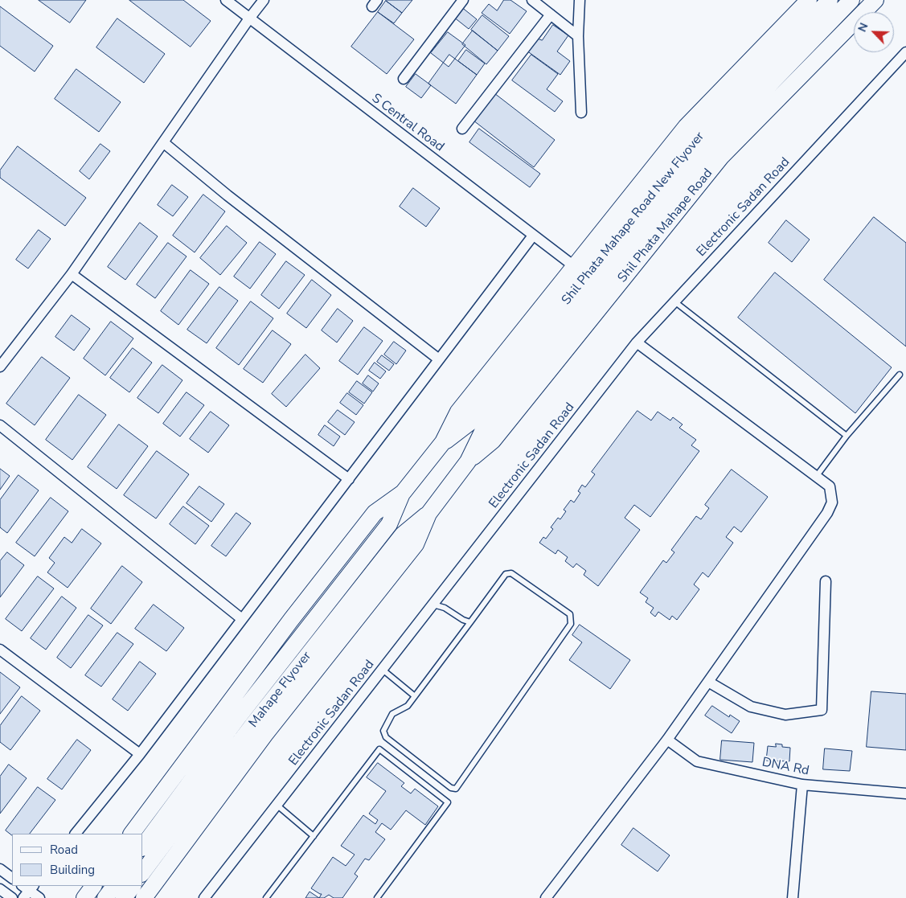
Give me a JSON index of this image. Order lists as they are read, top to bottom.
{
  "streets": {
    "main road": ["Shil Phata Mahape Road New Flyover", "Shil Phata Mahape Road", "Mahape Flyover"],
    "street": ["S Central Road", "Electronic Sadan Road", "DNA Rd"]
  },
  "crossings": [
    ["Shil Phata Mahape Road New Flyover", "Shil Phata Mahape Road"]
  ],
  "legend": ["Road", "Building"],
  "north": "top left"
}
